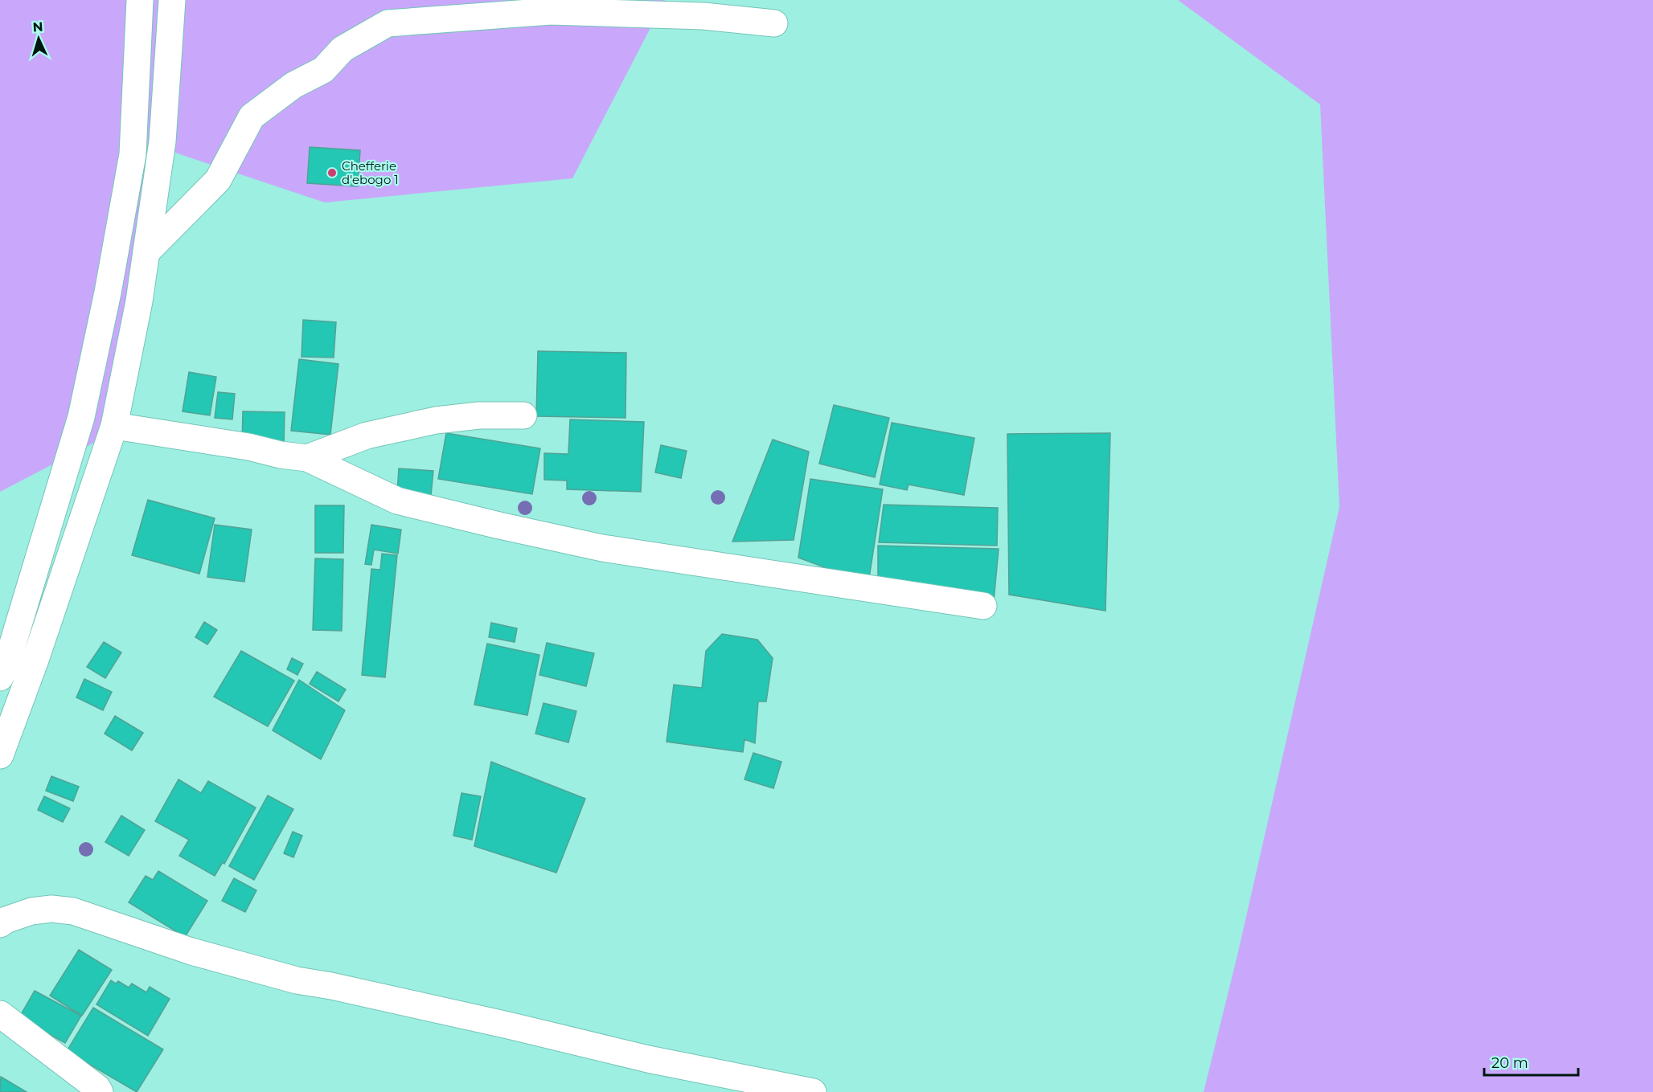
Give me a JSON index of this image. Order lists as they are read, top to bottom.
{
  "places": ["Chefferie d'ebogo 1"],
  "scale_bar": "20 m",
  "north": "top"
}
